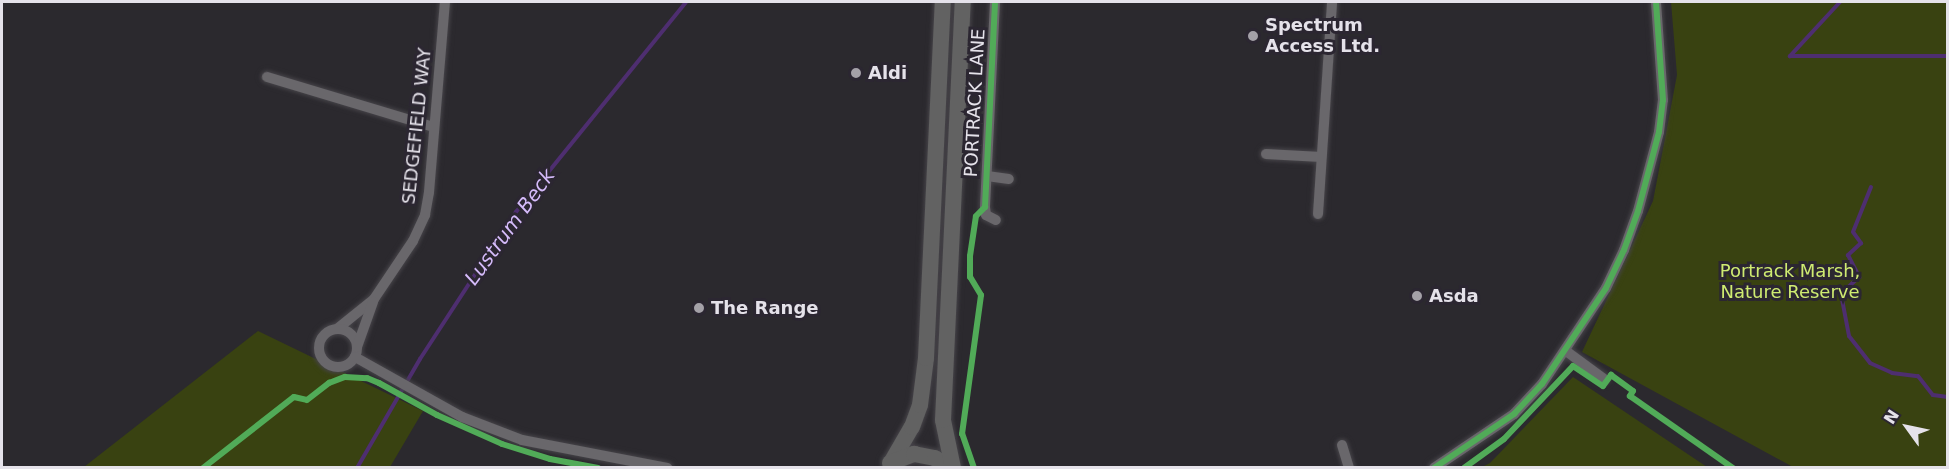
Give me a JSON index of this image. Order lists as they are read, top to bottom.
{
  "streets": {
    "main road": ["PORTRACK LANE"],
    "street": ["SEDGEFIELD WAY"]
  },
  "water": ["Lustrum Beck"],
  "parks": ["Portrack Marsh, Nature Reserve"],
  "places": [
    "Spectrum Access Ltd.",
    "Aldi",
    "Asda",
    "The Range"
  ],
  "north": "top left"
}
